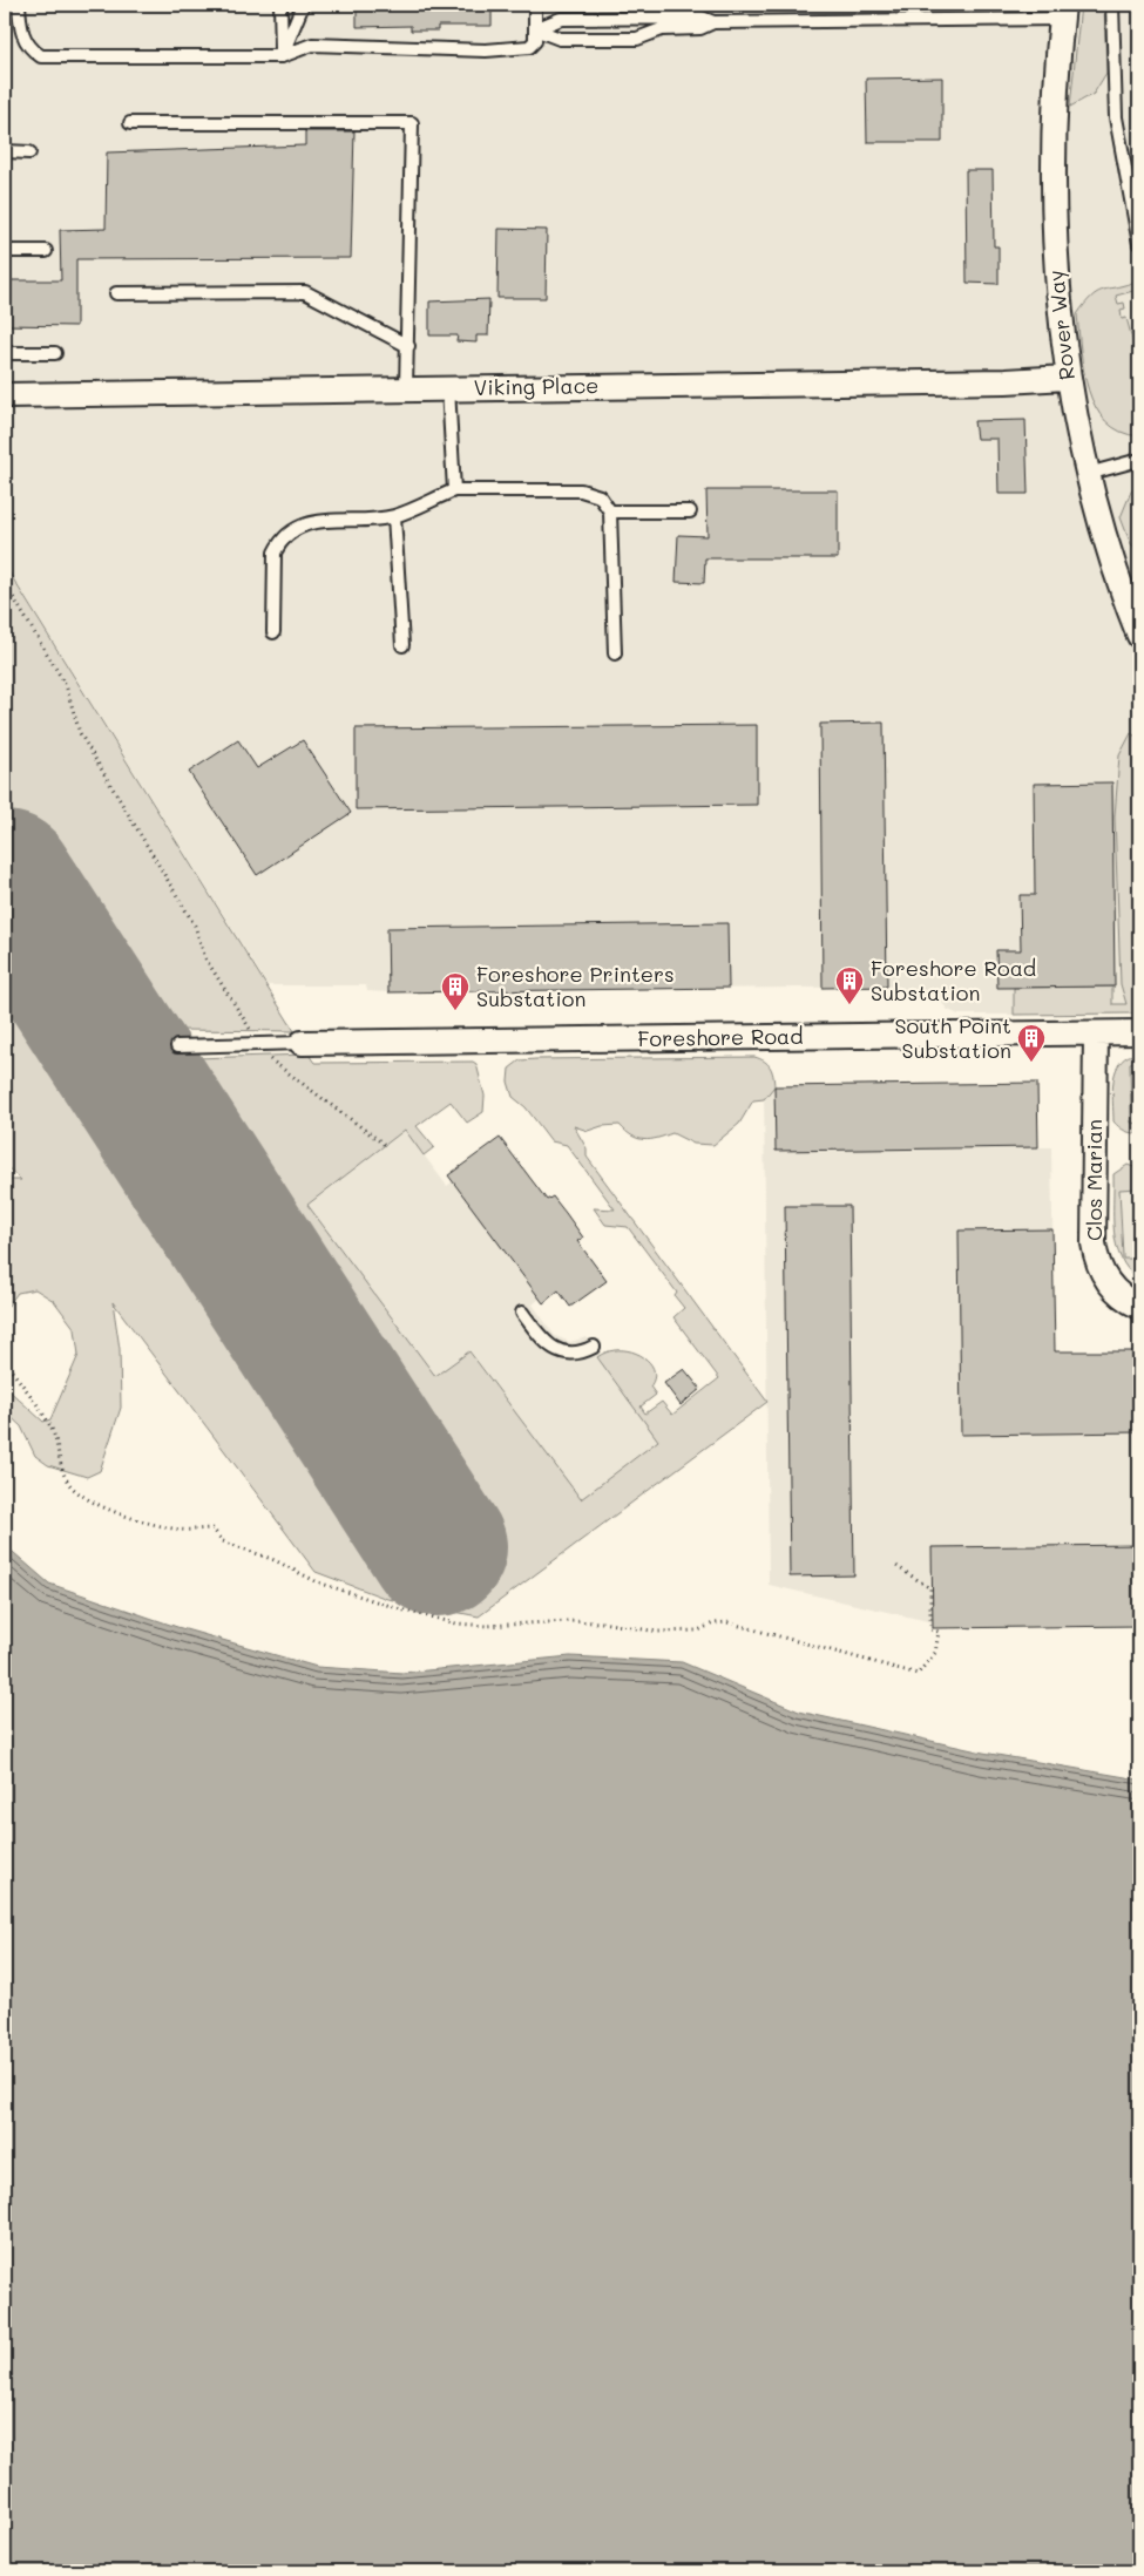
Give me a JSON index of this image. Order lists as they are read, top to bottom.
{
  "streets": {
    "street": [
      "Rover Way",
      "Viking Place",
      "Foreshore Road",
      "Clos Marian"
    ]
  },
  "crossings": [
    ["Rover Way", "Viking Place"],
    ["Foreshore Road", "Clos Marian"]
  ],
  "places": {
    "building": ["Foreshore Road Substation", "Foreshore Printers Substation", "South Point Substation"]
  }
}
